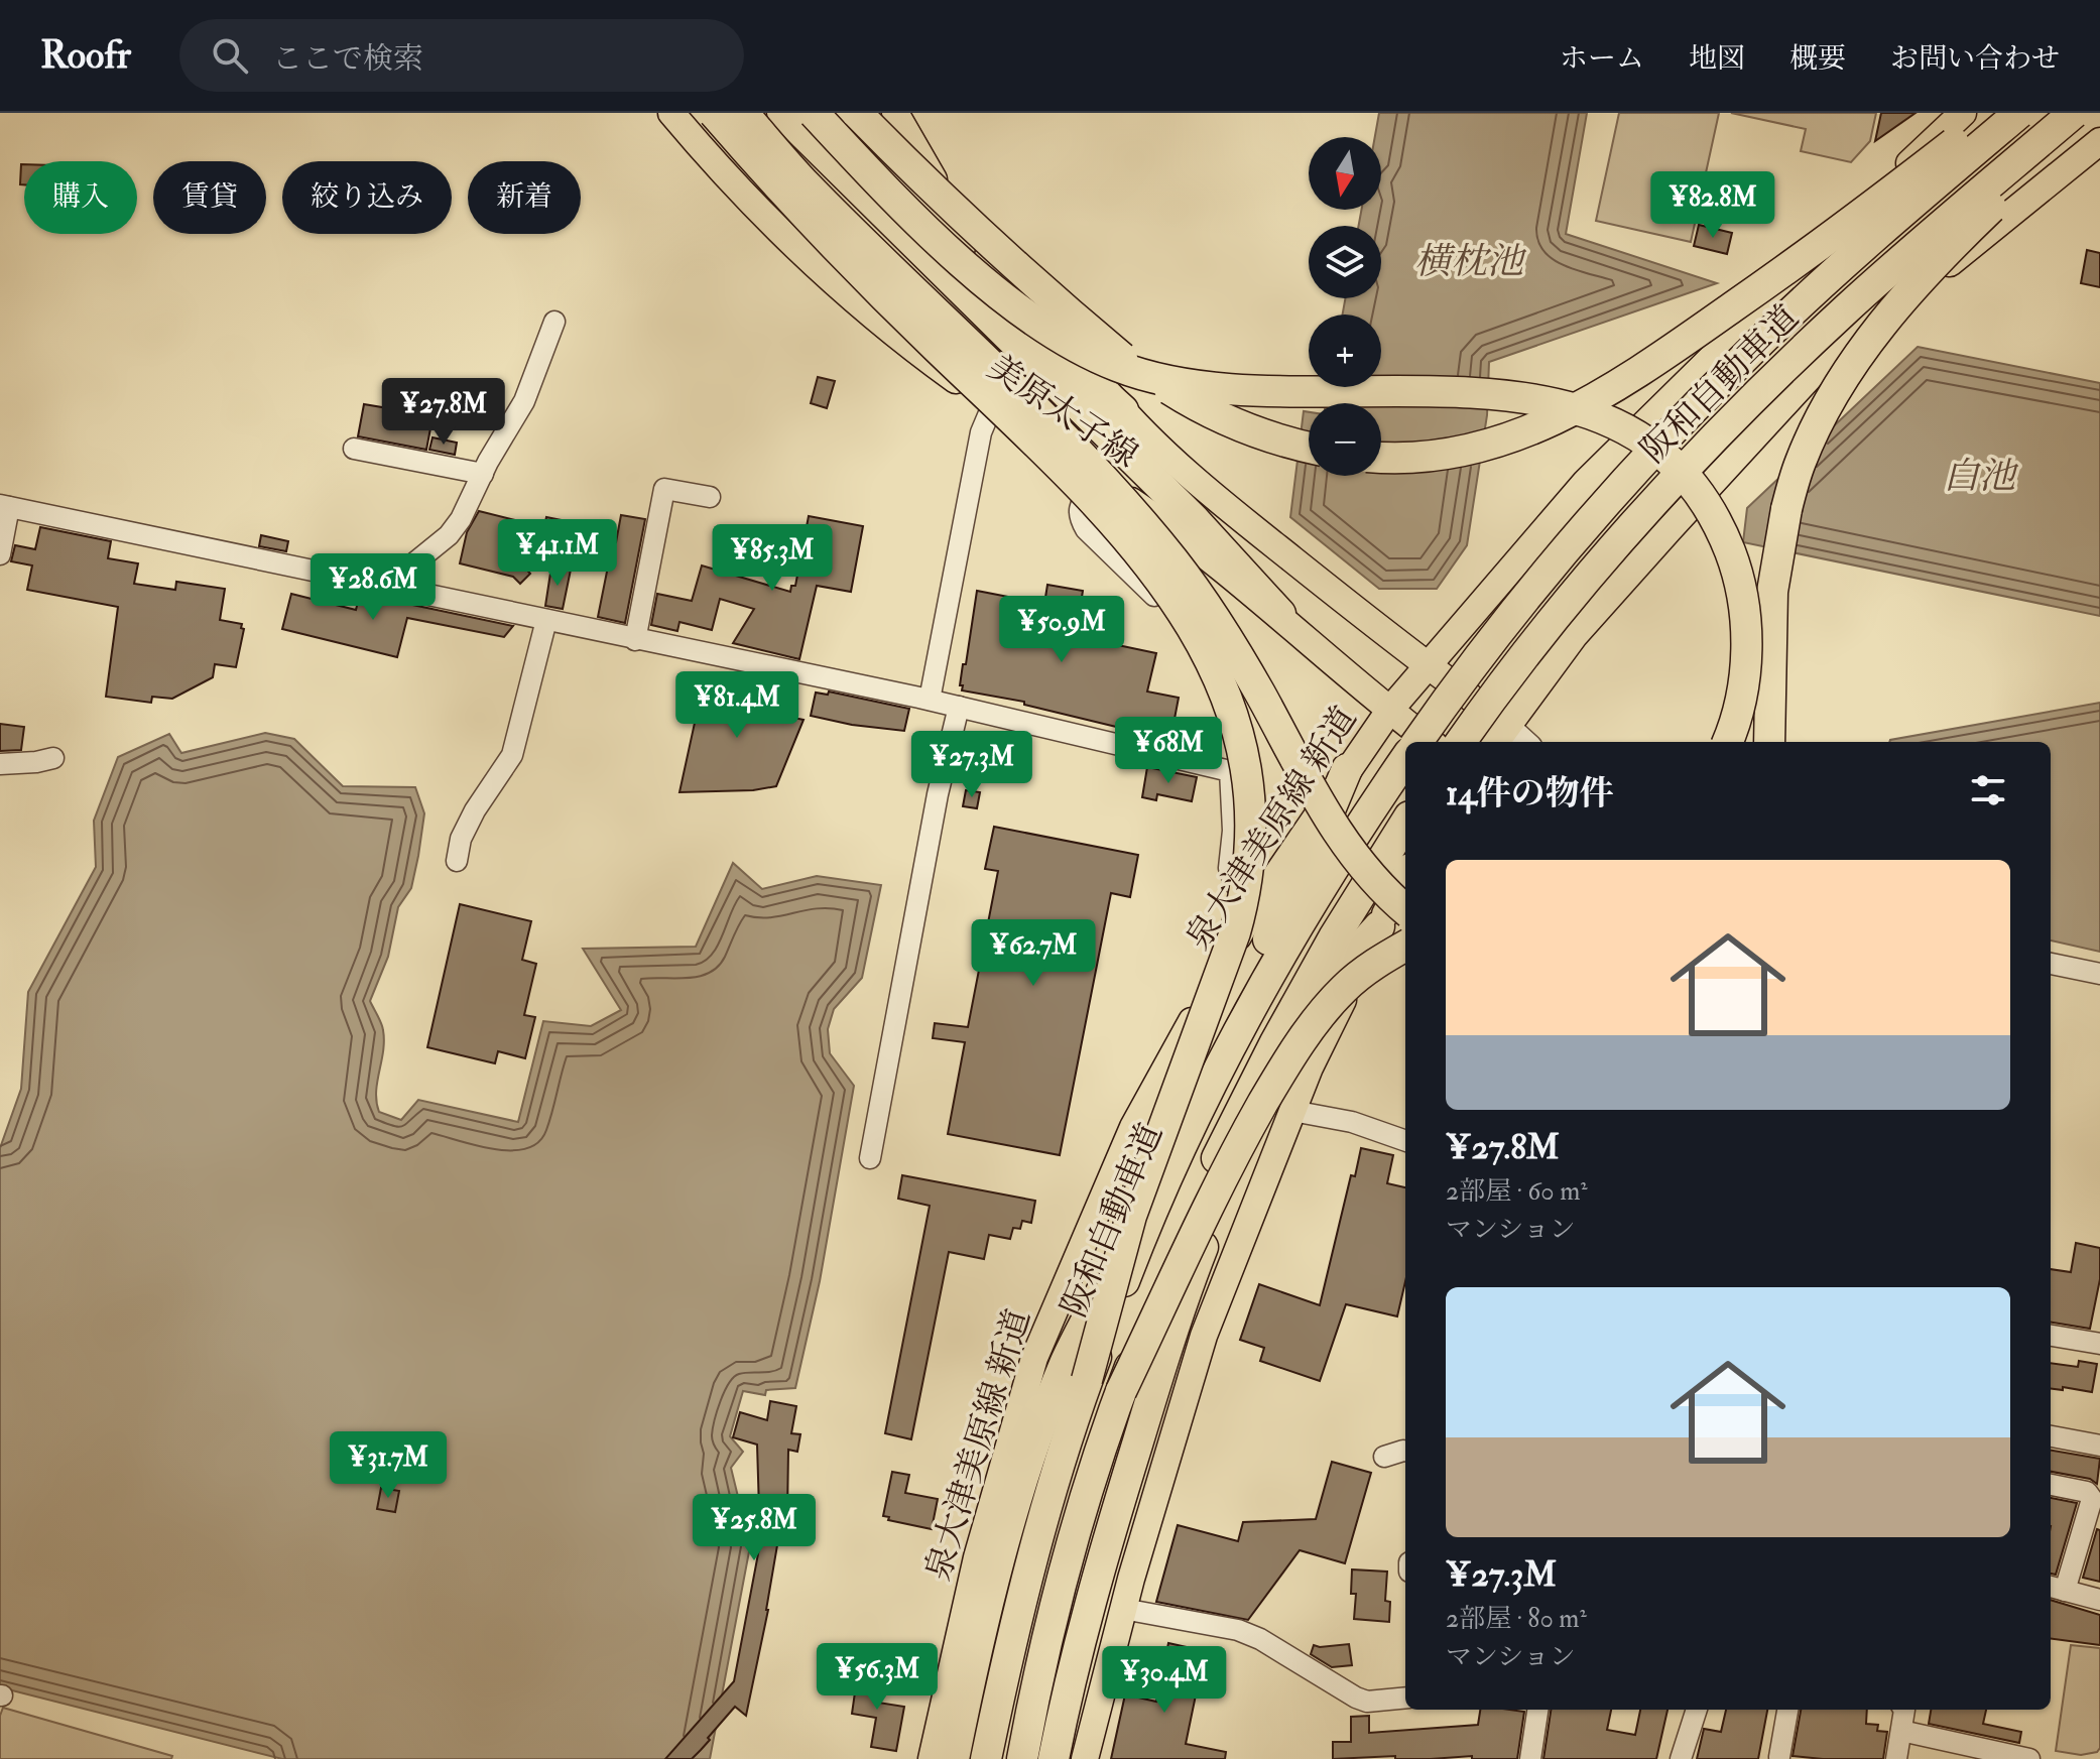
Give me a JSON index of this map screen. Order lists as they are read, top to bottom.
{
  "streets": {
    "highway": ["阪和自動車道"],
    "main road": ["美原太子線", "泉大津美原線 新道"]
  },
  "crossings": [
    ["美原太子線", "泉大津美原線 新道"]
  ],
  "water": ["横枕池", "白池"],
  "north": "bottom",
  "page": {
    "header": "Roofr",
    "search": "ここで検索",
    "nav": [
      "ホーム",
      "地図",
      "概要",
      "お問い合わせ"
    ],
    "map_buttons": ["+", "−"],
    "chip": [
      "購入",
      "賃貸",
      "絞り込み",
      "新着"
    ],
    "price": [
      "¥82.8M",
      "¥27.8M",
      "¥41.1M",
      "¥85.3M",
      "¥28.6M",
      "¥50.9M",
      "¥81.4M",
      "¥68M",
      "¥27.3M",
      "¥62.7M",
      "¥31.7M",
      "¥25.8M",
      "¥56.3M",
      "¥30.4M"
    ],
    "heading": "14件の物件",
    "list": [
      {
        "name": "¥27.8M",
        "note": "2部屋 · 60 m² · マンション"
      },
      {
        "name": "¥27.3M",
        "note": "2部屋 · 80 m² · マンション"
      }
    ]
  }
}
